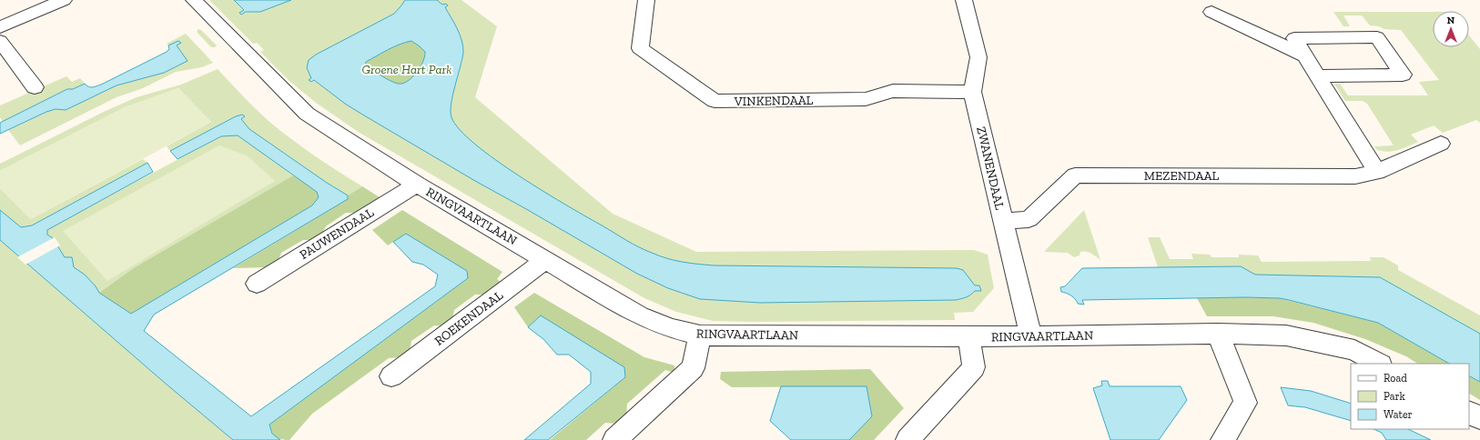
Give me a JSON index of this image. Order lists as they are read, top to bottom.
{
  "streets": {
    "street": [
      "VINKENDAAL",
      "ZWANENDAAL",
      "MEZENDAAL",
      "RINGVAARTLAAN",
      "PAUWENDAAL",
      "ROEKENDAAL"
    ]
  },
  "crossings": [
    ["VINKENDAAL", "ZWANENDAAL"],
    ["ZWANENDAAL", "MEZENDAAL"],
    ["ZWANENDAAL", "RINGVAARTLAAN"],
    ["RINGVAARTLAAN", "PAUWENDAAL"],
    ["RINGVAARTLAAN", "ROEKENDAAL"]
  ],
  "parks": ["Groene Hart Park"],
  "legend": ["Road", "Park", "Water"],
  "north": "top"
}
